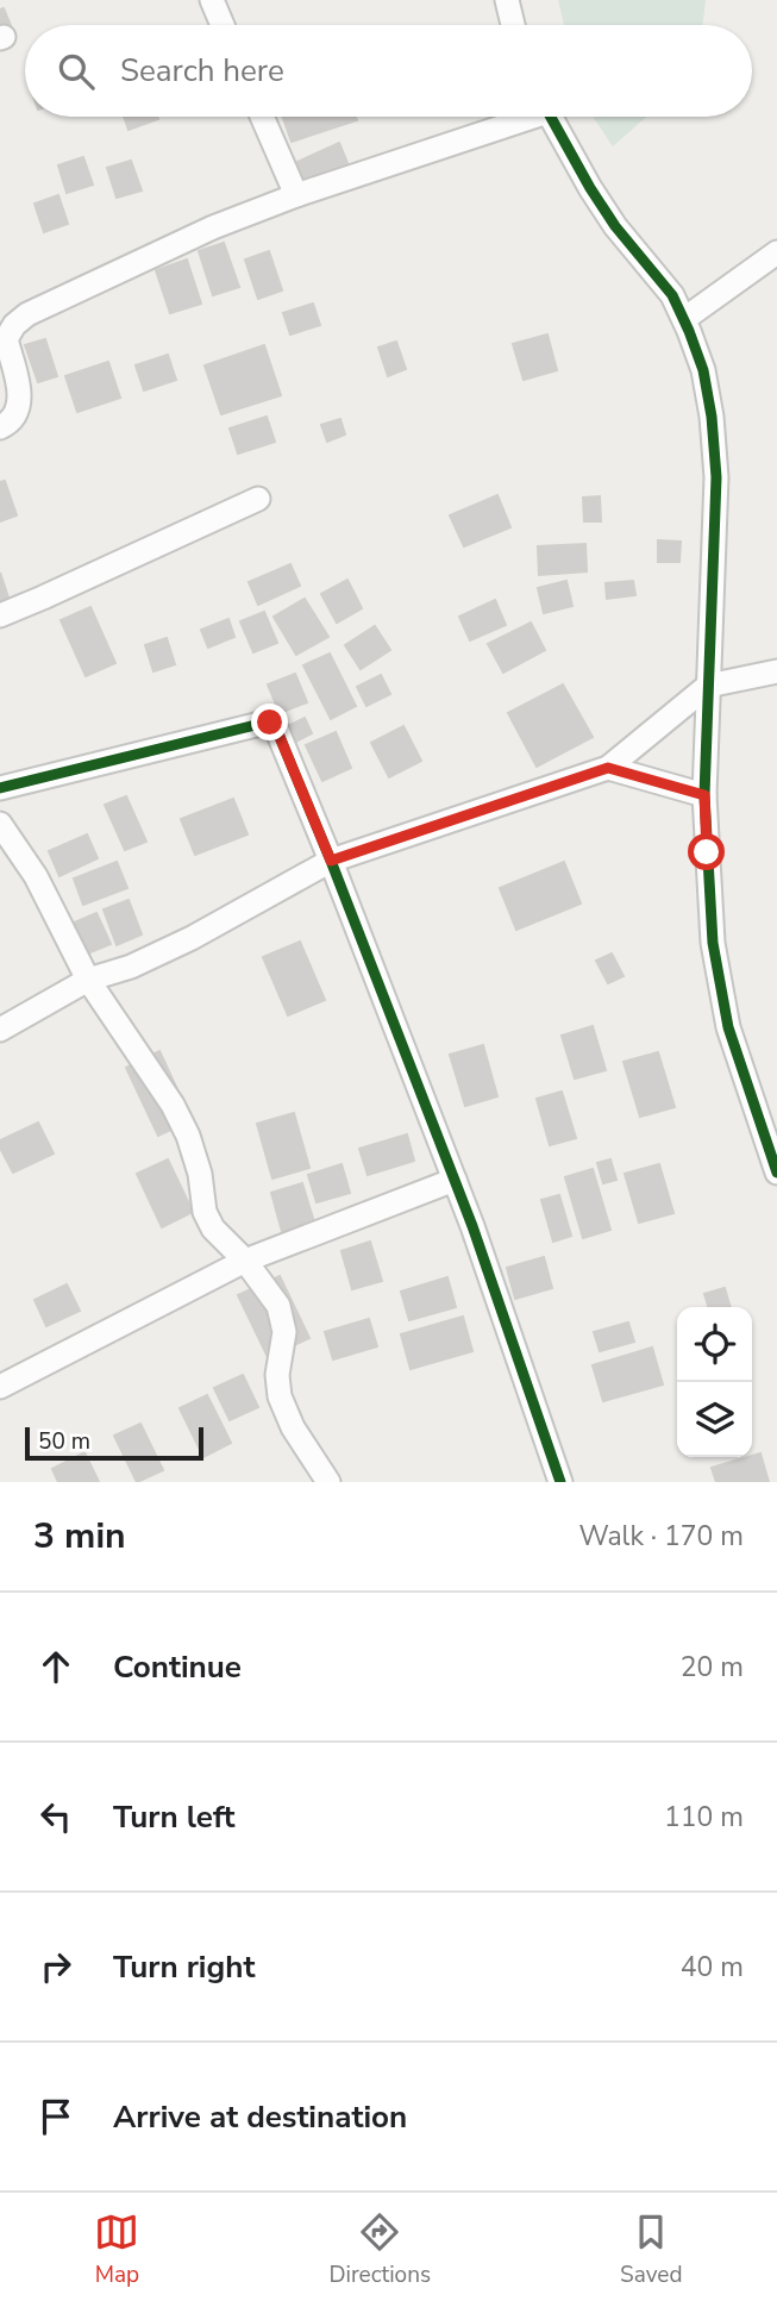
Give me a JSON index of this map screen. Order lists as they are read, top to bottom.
{
  "scale_bar": "50 m",
  "page": {
    "search": "Search here",
    "scale": "50 m",
    "heading": ["3 min", "Walk · 170 m"],
    "list": [
      ["Continue", "20 m"],
      ["Turn left", "110 m"],
      ["Turn right", "40 m"],
      "Arrive at destination"
    ],
    "nav": ["Map", "Directions", "Saved"]
  }
}
